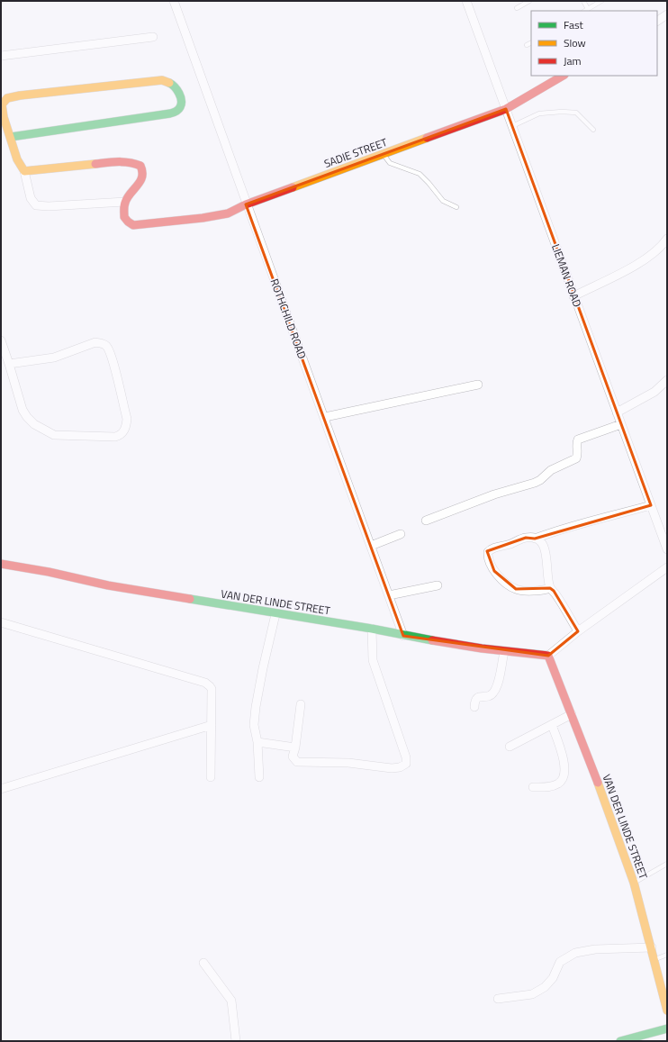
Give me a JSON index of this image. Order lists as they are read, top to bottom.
{
  "streets": {
    "street": [
      "SADIE STREET",
      "LIEMAN ROAD",
      "ROTHCHILD ROAD",
      "VAN DER LINDE STREET"
    ]
  },
  "crossings": [
    ["SADIE STREET", "LIEMAN ROAD"],
    ["SADIE STREET", "ROTHCHILD ROAD"],
    ["ROTHCHILD ROAD", "VAN DER LINDE STREET"]
  ],
  "legend": ["Fast", "Slow", "Jam"]
}
